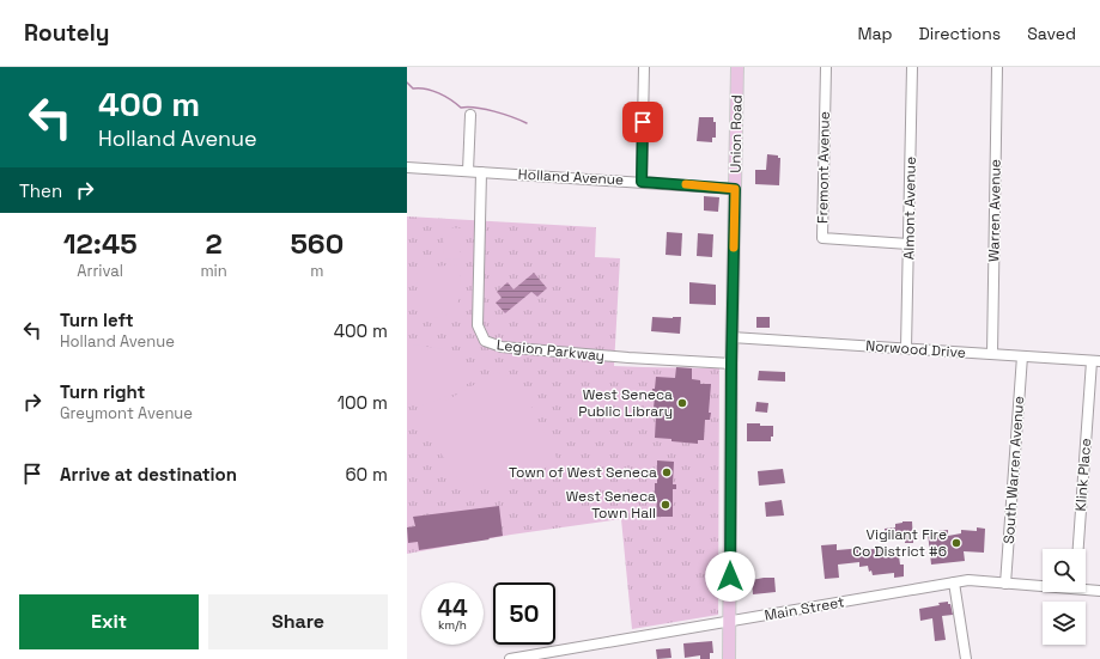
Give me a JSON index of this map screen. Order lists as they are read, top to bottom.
{
  "streets": {
    "main road": ["Union Road"],
    "street": [
      "Fremont Avenue",
      "Holland Avenue",
      "Almont Avenue",
      "Warren Avenue",
      "Norwood Drive",
      "Legion Parkway",
      "South Warren Avenue",
      "Klink Place",
      "Main Street"
    ]
  },
  "crossings": [
    ["Union Road", "Holland Avenue"],
    ["Union Road", "Norwood Drive"],
    ["Union Road", "Legion Parkway"],
    ["Union Road", "Main Street"],
    ["Fremont Avenue", "Almont Avenue"],
    ["Holland Avenue", "Legion Parkway"],
    ["Almont Avenue", "Norwood Drive"],
    ["Warren Avenue", "Norwood Drive"],
    ["Norwood Drive", "South Warren Avenue"],
    ["Norwood Drive", "Klink Place"],
    ["South Warren Avenue", "Main Street"]
  ],
  "places": [
    "West Seneca Public Library",
    "Town of West Seneca",
    "West Seneca Town Hall",
    "Vigilant Fire Co District #6"
  ],
  "page": {
    "header": "Routely",
    "nav": ["Map", "Directions", "Saved"],
    "turn": ["400 m", "Holland Avenue"],
    "then": "Then",
    "eta": [
      "12:45",
      "Arrival",
      "2",
      "min",
      "560",
      "m"
    ],
    "list": [
      {
        "name": "Turn left",
        "note": "Holland Avenue",
        "value": "400 m"
      },
      {
        "name": "Turn right",
        "note": "Greymont Avenue",
        "value": "100 m"
      },
      {
        "name": "Arrive at destination",
        "value": "60 m"
      }
    ],
    "speed": "44 km/h",
    "limit": "50",
    "buttons": ["Exit", "Share"]
  }
}
